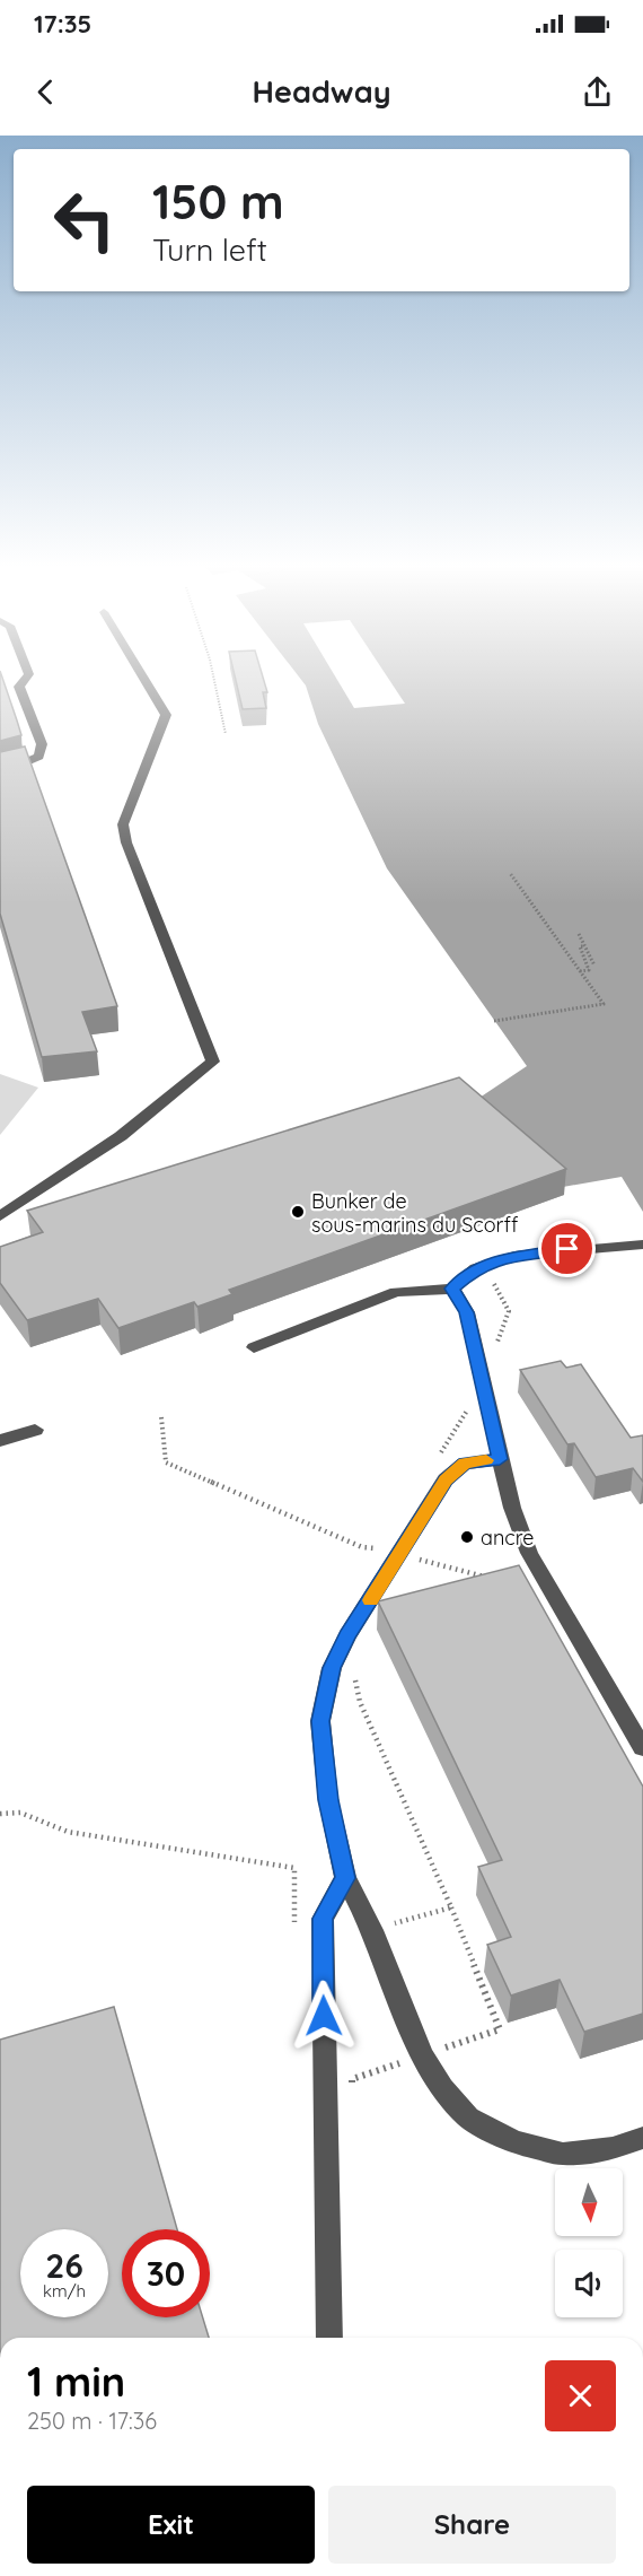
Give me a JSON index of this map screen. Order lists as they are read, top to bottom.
{
  "places": ["Bunker de sous-marins du Scorff", "ancre"],
  "north": "bottom",
  "page": {
    "status": "17:35",
    "header": "Headway",
    "turn": ["150 m", "Turn left"],
    "speed": "26 km/h",
    "limit": "30",
    "heading": ["1 min", "250 m · 17:36"],
    "buttons": ["Exit", "Share"]
  }
}
